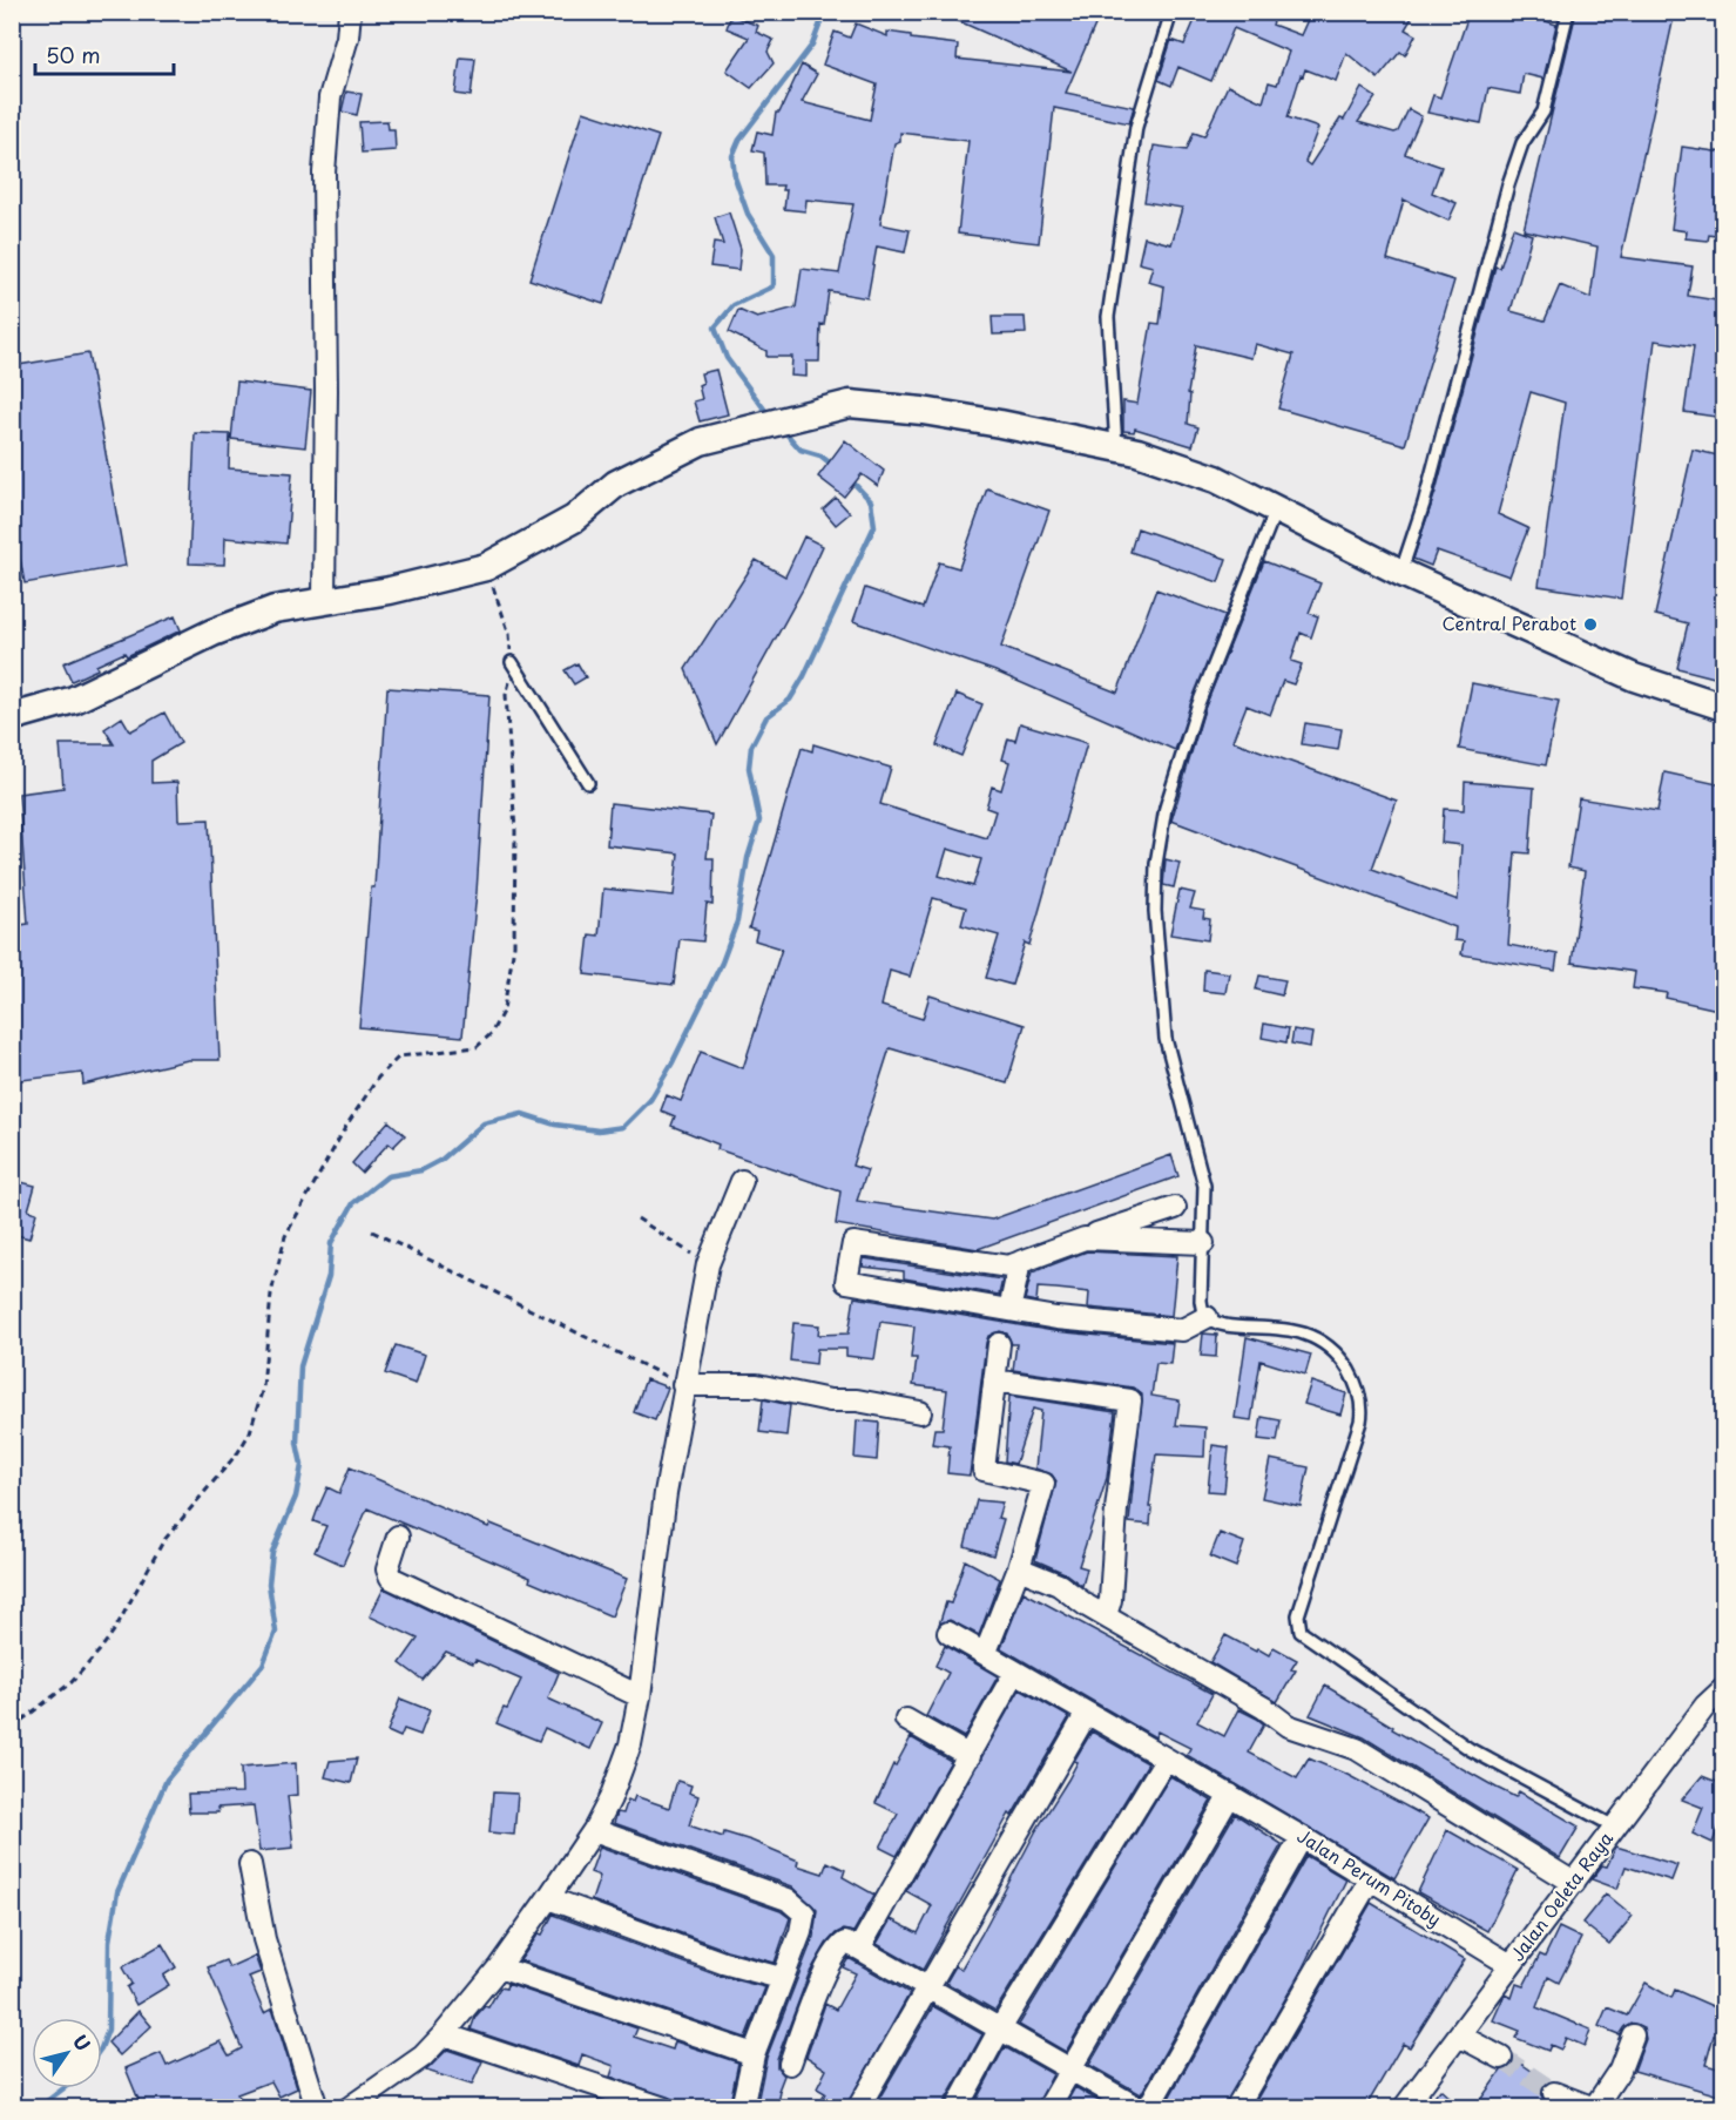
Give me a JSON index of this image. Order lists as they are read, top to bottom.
{
  "streets": {
    "street": ["Jalan Perum Pitoby", "Jalan Oeleta Raya"]
  },
  "crossings": [
    ["Jalan Perum Pitoby", "Jalan Oeleta Raya"]
  ],
  "places": ["Central Perabot"],
  "scale_bar": "50 m",
  "north": "top right"
}
